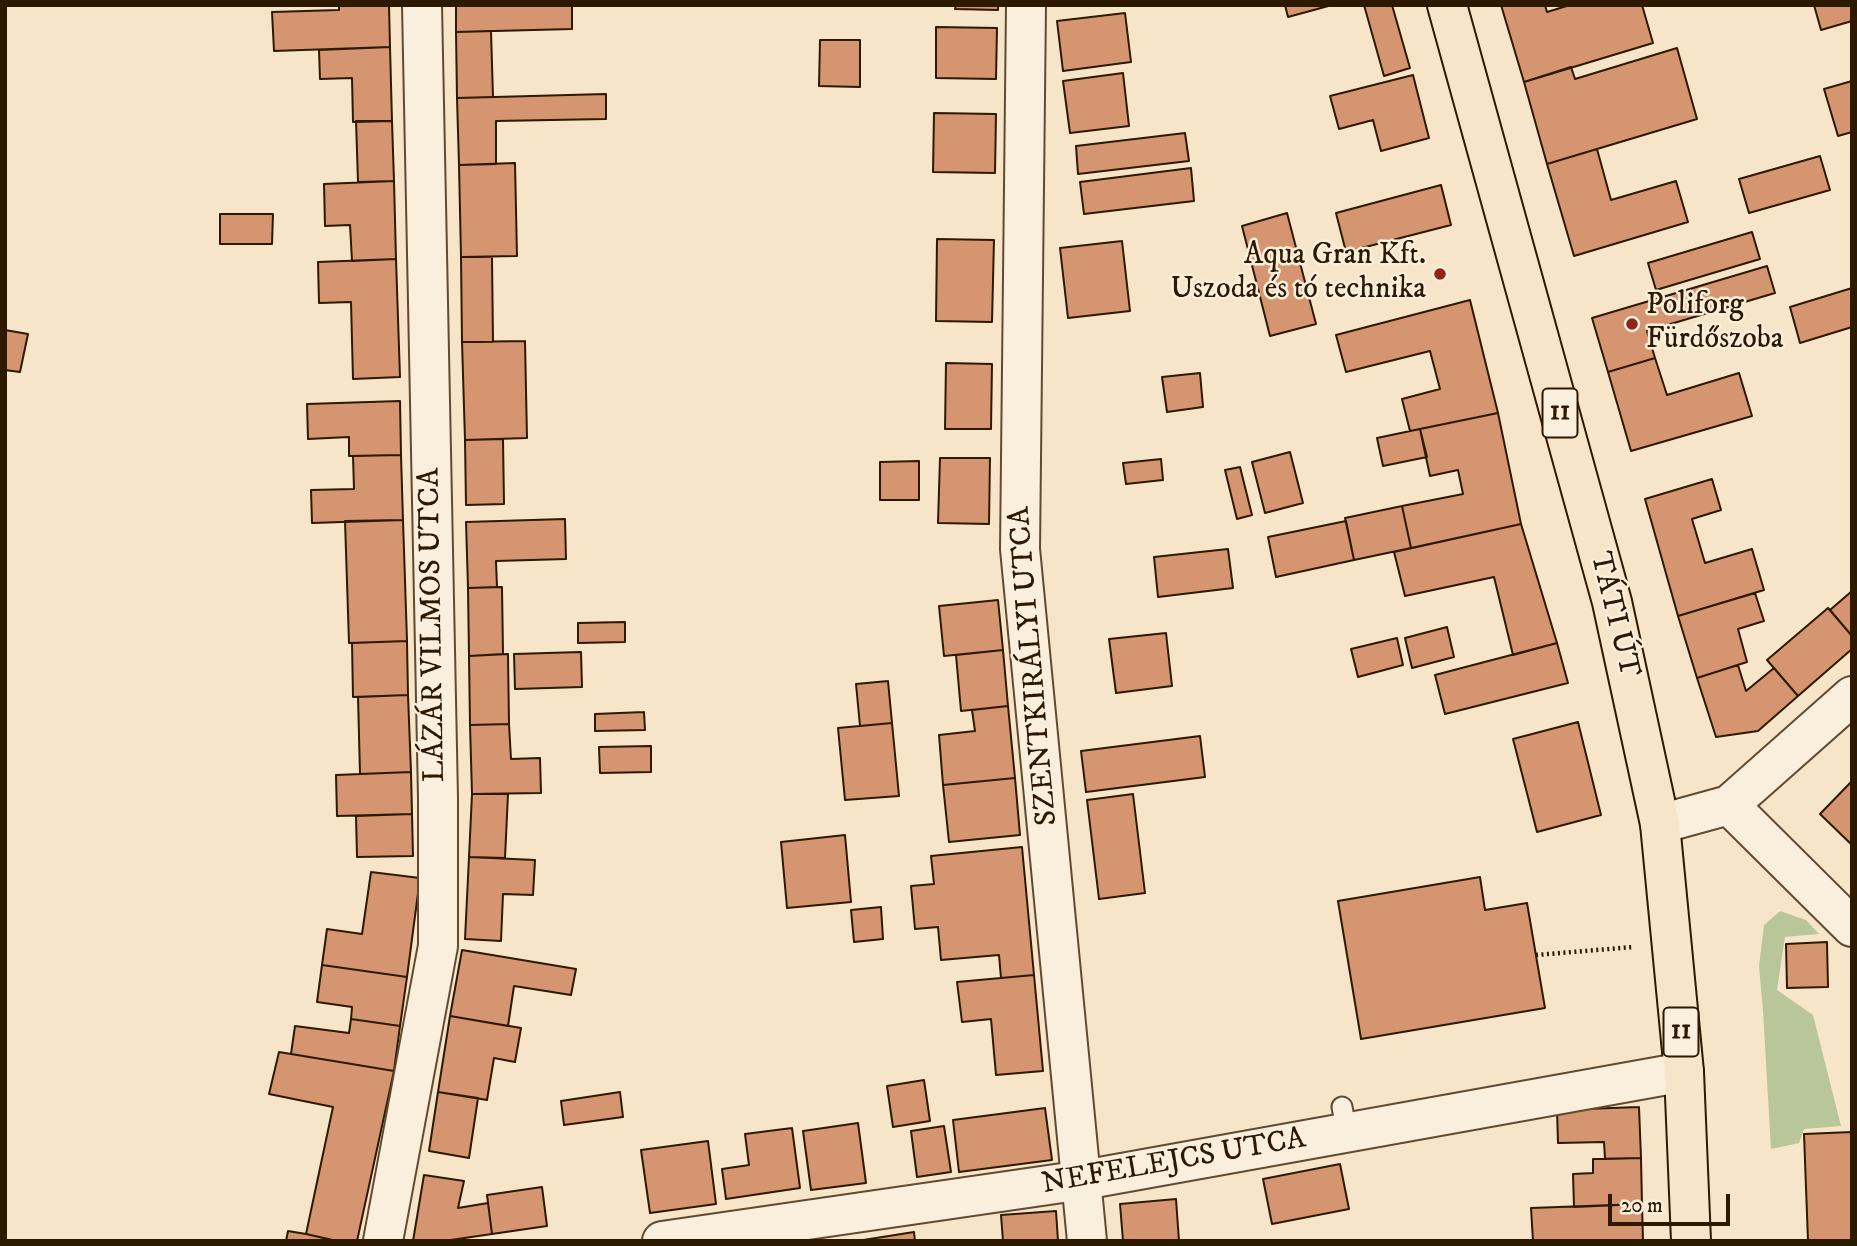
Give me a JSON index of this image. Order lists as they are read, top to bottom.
{
  "streets": {
    "main road": ["11", "TÁTI ÚT"],
    "street": ["LÁZÁR VILMOS UTCA", "SZENTKIRÁLYI UTCA", "NEFELEJCS UTCA"]
  },
  "crossings": [
    ["TÁTI ÚT", "NEFELEJCS UTCA"],
    ["SZENTKIRÁLYI UTCA", "NEFELEJCS UTCA"]
  ],
  "places": ["Aqua Gran Kft. Uszoda és tó technika", "Poliforg Fürdőszoba"],
  "scale_bar": "20 m"
}
